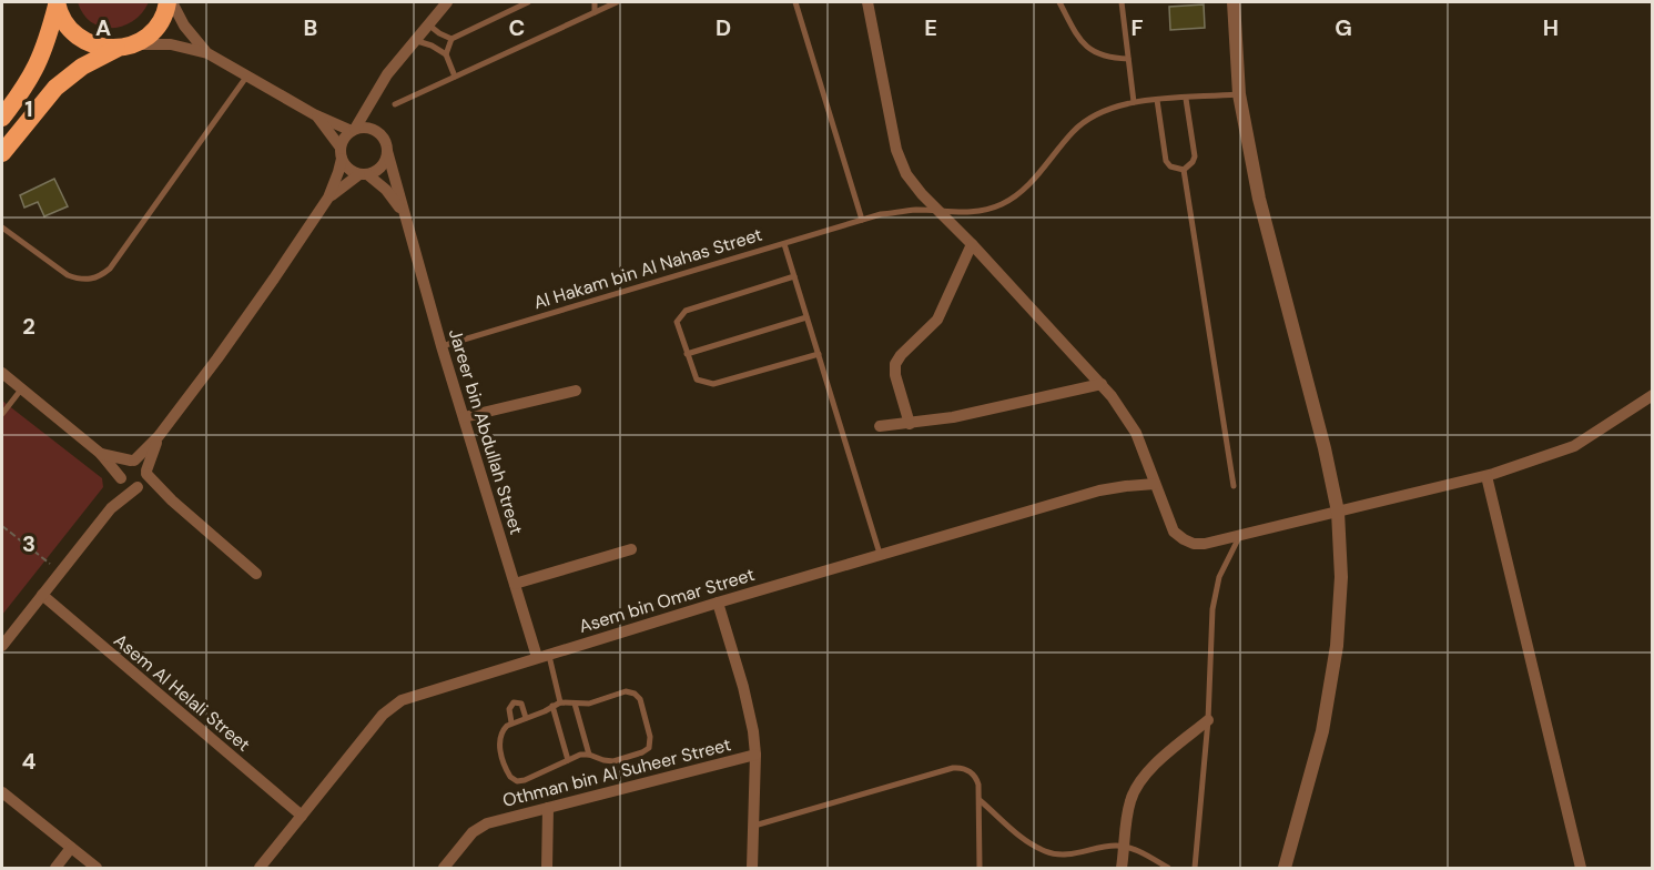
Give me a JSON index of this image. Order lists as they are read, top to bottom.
{
  "streets": {
    "street": [
      "Jareer bin Abdullah Street",
      "Asem bin Omar Street",
      "Asem Al Helali Street",
      "Othman bin Al Suheer Street"
    ],
    "lane": ["Al Hakam bin Al Nahas Street"]
  },
  "crossings": [
    ["Al Hakam bin Al Nahas Street", "Jareer bin Abdullah Street"],
    ["Jareer bin Abdullah Street", "Asem bin Omar Street"],
    ["Asem bin Omar Street", "Asem Al Helali Street"]
  ],
  "grid": {
    "columns": [
      "A",
      "B",
      "C",
      "D",
      "E",
      "F",
      "G",
      "H"
    ],
    "rows": [
      "1",
      "2",
      "3",
      "4"
    ]
  }
}
